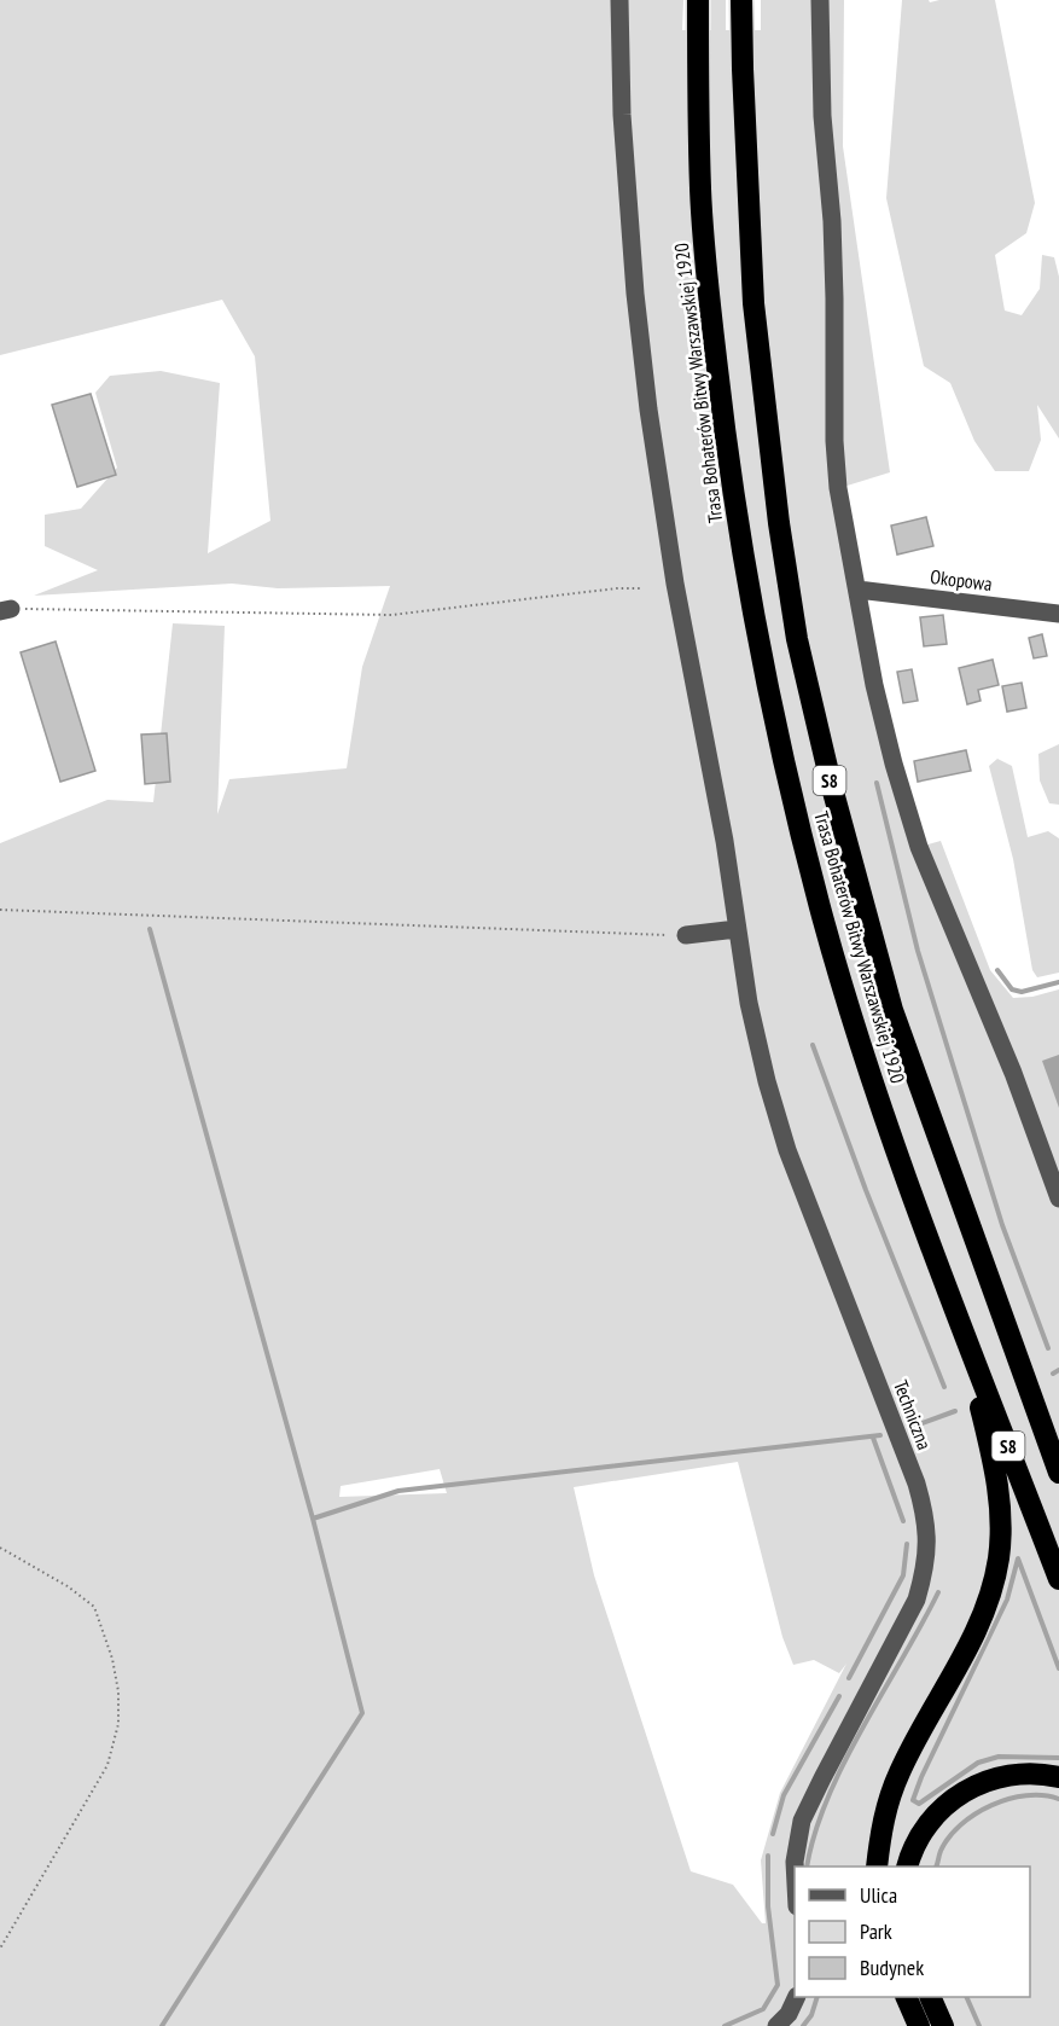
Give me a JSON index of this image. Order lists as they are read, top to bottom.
{
  "streets": {
    "highway": ["Trasa Bohaterów Bitwy Warszawskiej 1920", "S8"],
    "street": ["Okopowa", "Techniczna"]
  },
  "legend": ["Ulica", "Park", "Budynek"]
}
